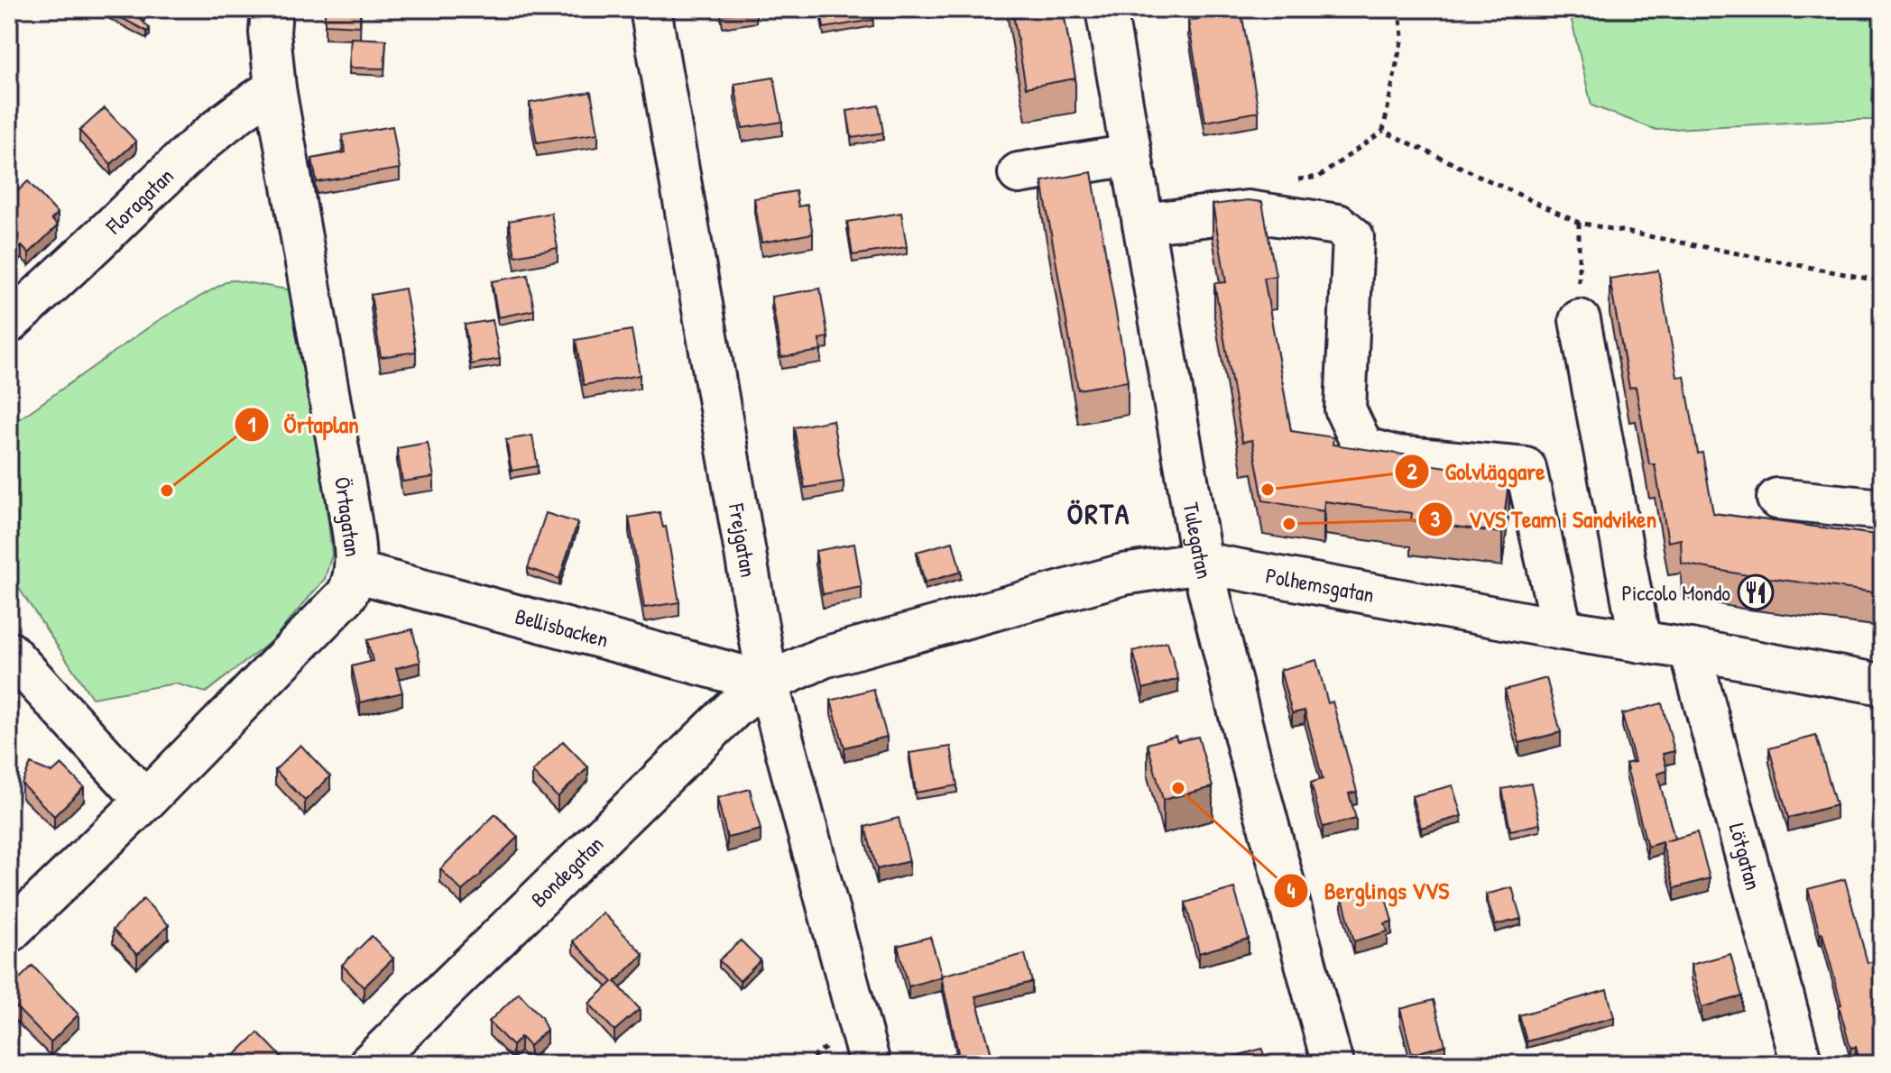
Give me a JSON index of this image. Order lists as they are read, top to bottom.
{
  "streets": {
    "street": [
      "Floragatan",
      "Örtagatan",
      "Frejgatan",
      "Tulegatan",
      "Polhemsgatan",
      "Bellisbacken",
      "Lötgatan",
      "Bondegatan"
    ]
  },
  "crossings": [
    ["Floragatan", "Örtagatan"],
    ["Örtagatan", "Bellisbacken"],
    ["Frejgatan", "Polhemsgatan"],
    ["Frejgatan", "Bellisbacken"],
    ["Frejgatan", "Bondegatan"],
    ["Tulegatan", "Polhemsgatan"],
    ["Polhemsgatan", "Bellisbacken"],
    ["Polhemsgatan", "Lötgatan"],
    ["Polhemsgatan", "Bondegatan"],
    ["Bellisbacken", "Bondegatan"]
  ],
  "districts": ["ÖRTA"],
  "places": {
    "other": [
      "Golvläggare",
      "Örtaplan",
      "VVS Team i Sandviken",
      "Berglings VVS"
    ],
    "restaurant": ["Piccolo Mondo"]
  }
}
